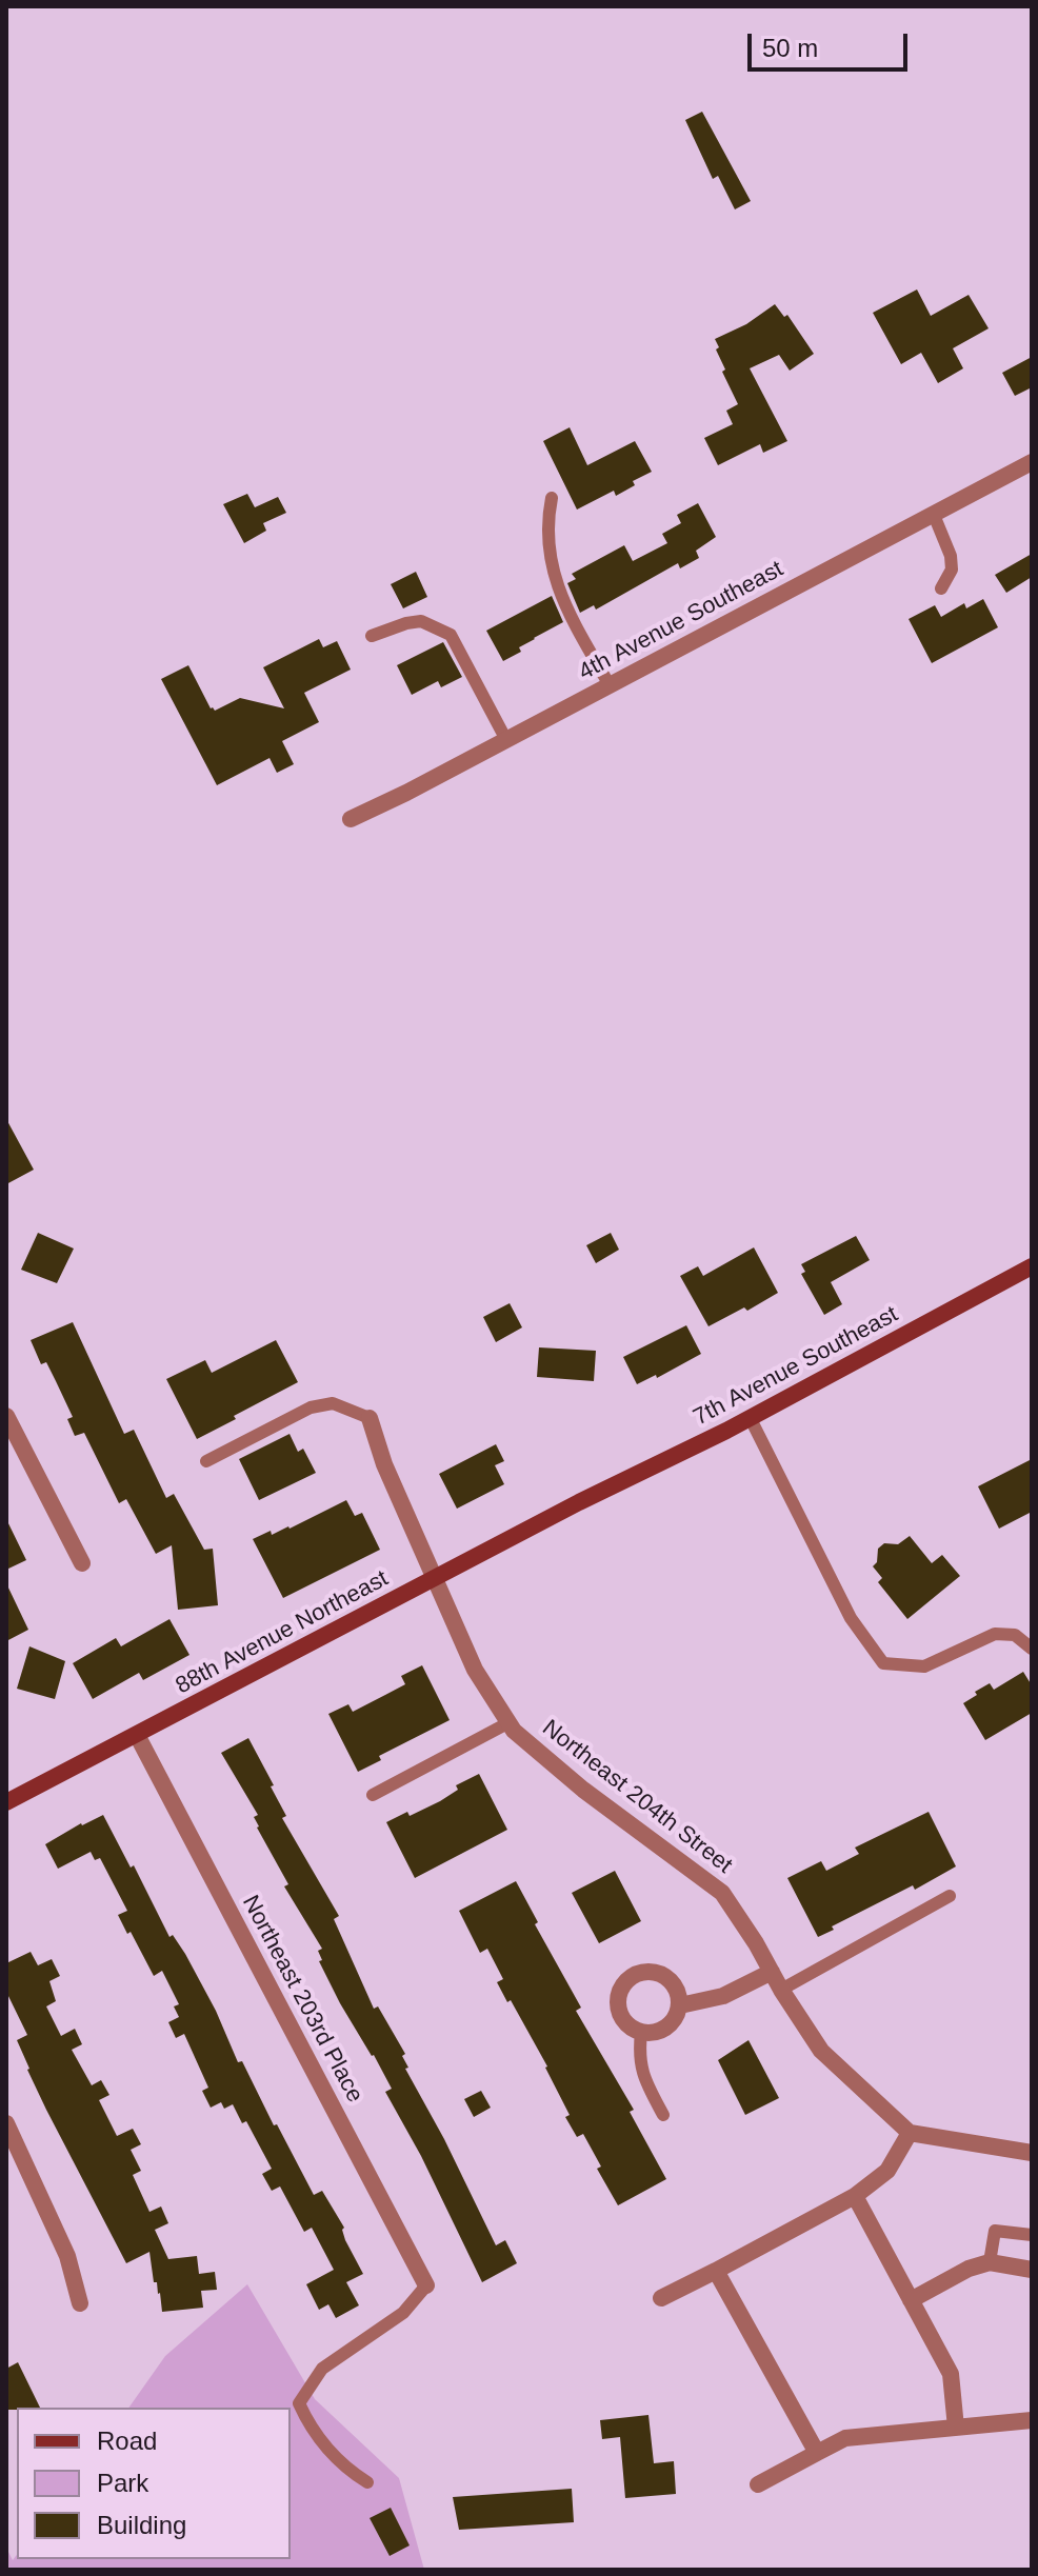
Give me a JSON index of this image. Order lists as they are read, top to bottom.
{
  "streets": {
    "street": [
      "4th Avenue Southeast",
      "7th Avenue Southeast",
      "88th Avenue Northeast",
      "Northeast 204th Street",
      "Northeast 203rd Place"
    ]
  },
  "crossings": [
    ["7th Avenue Southeast", "88th Avenue Northeast"],
    ["88th Avenue Northeast", "Northeast 204th Street"],
    ["88th Avenue Northeast", "Northeast 203rd Place"]
  ],
  "legend": ["Road", "Park", "Building"],
  "scale_bar": "50 m"
}
